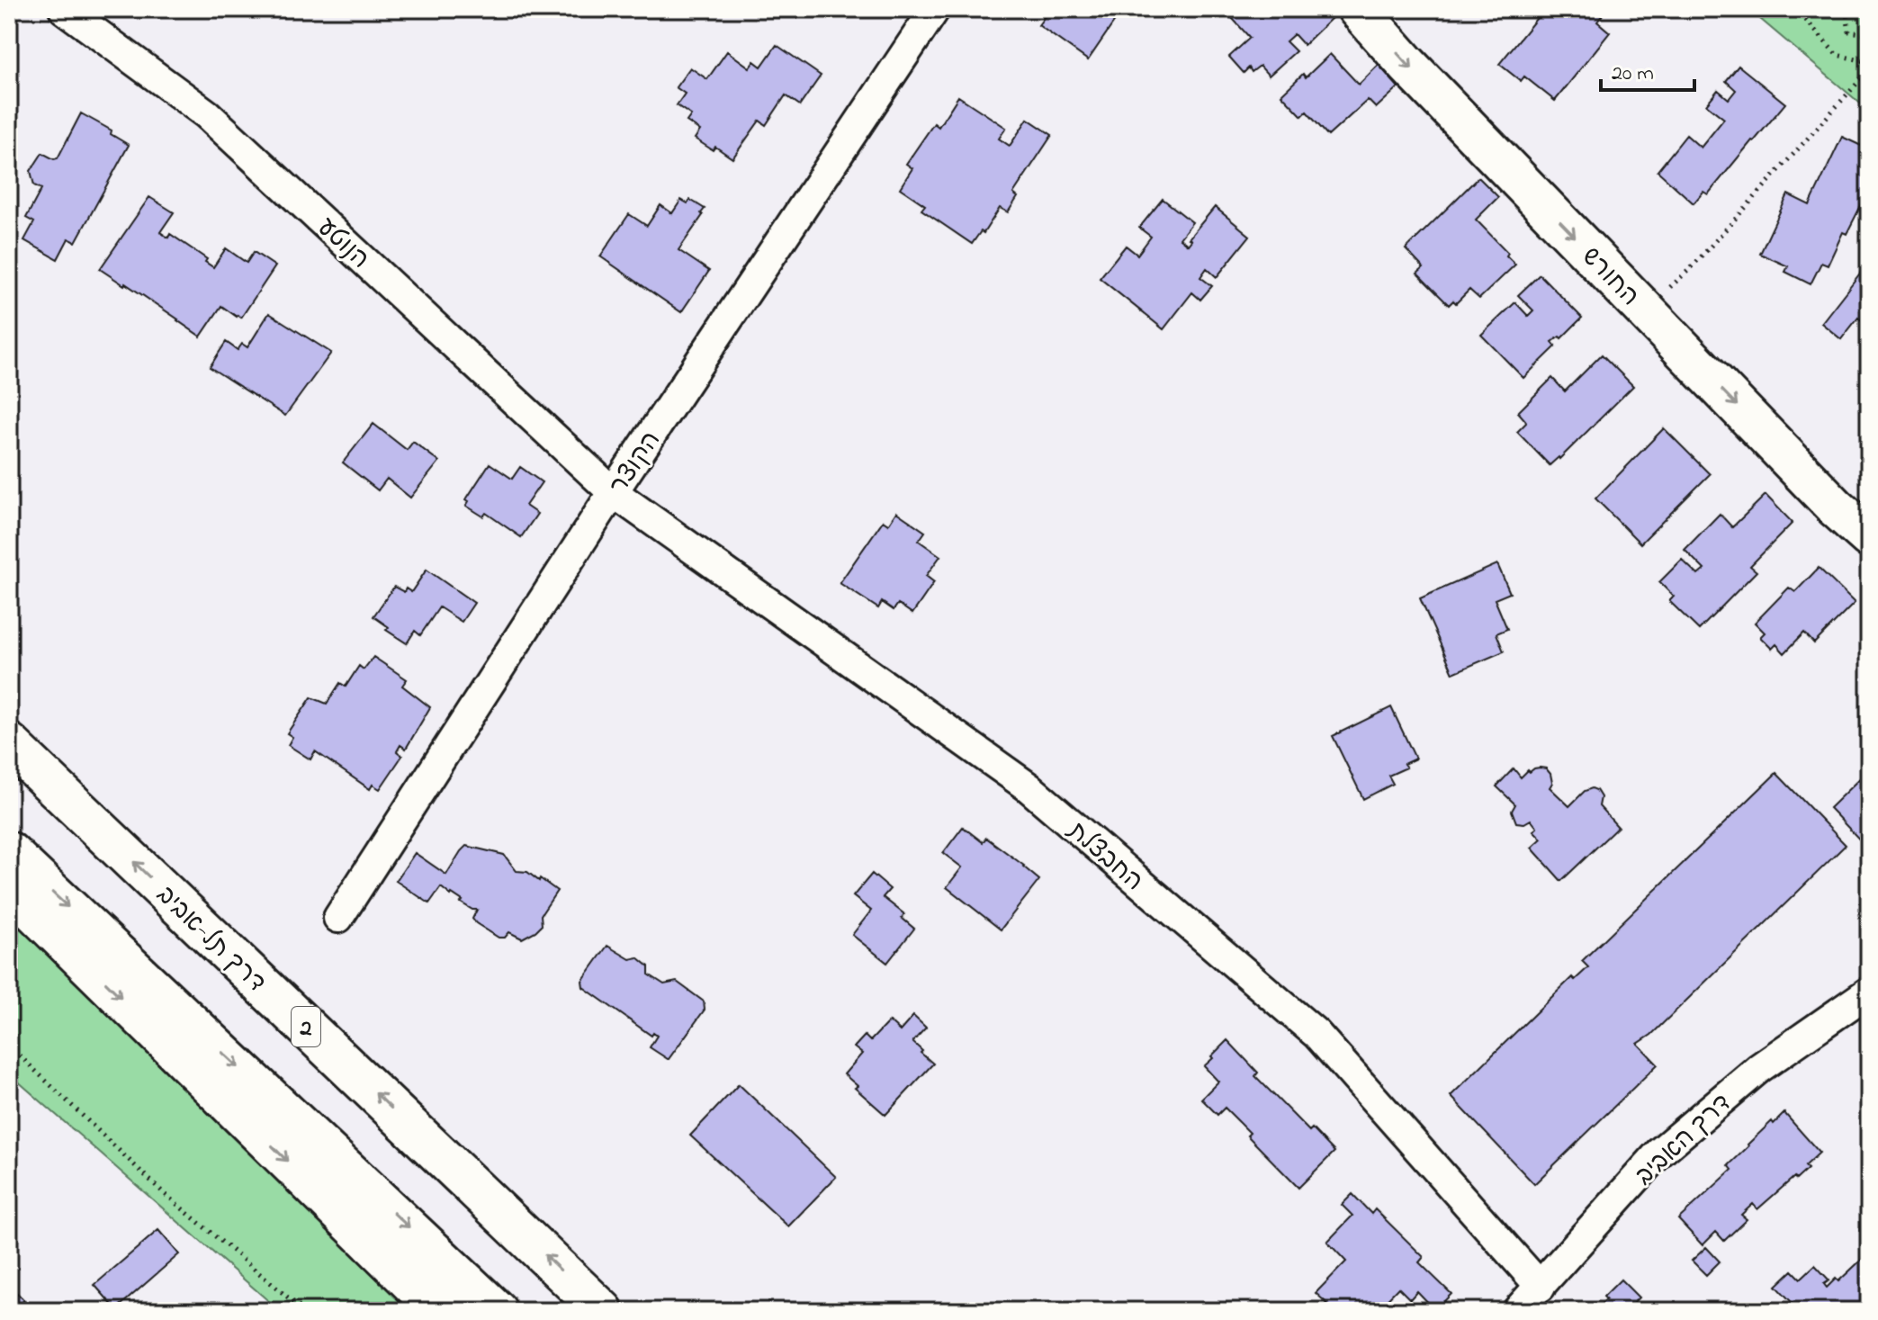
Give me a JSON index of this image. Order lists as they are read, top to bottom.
{
  "streets": {
    "main road": ["החורש", "דרך תל-אביב", "2"],
    "street": [
      "הנוטע",
      "הקוצר",
      "החבצלת",
      "דרך האביב"
    ]
  },
  "crossings": [
    ["הנוטע", "הקוצר"],
    ["הנוטע", "החבצלת"],
    ["הקוצר", "החבצלת"],
    ["החבצלת", "דרך האביב"]
  ],
  "one_way": ["החורש"],
  "scale_bar": "20 m"
}
